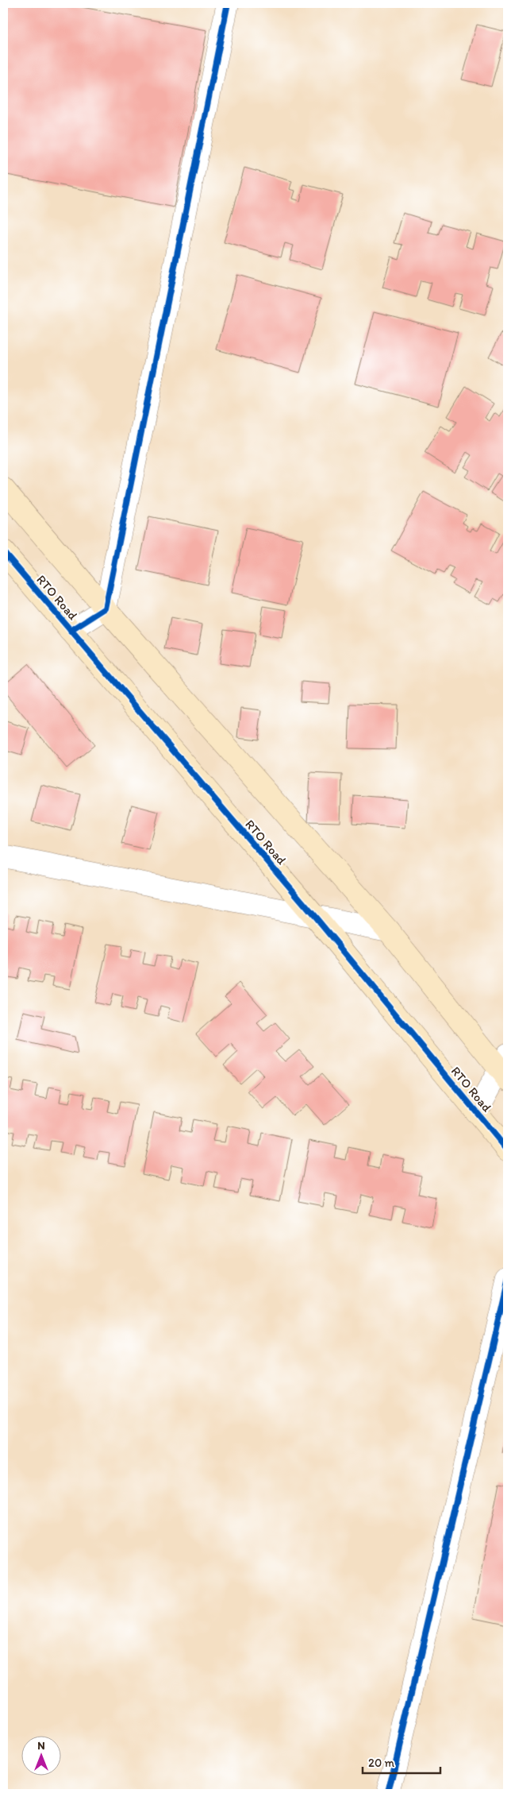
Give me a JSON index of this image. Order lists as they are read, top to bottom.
{
  "streets": {
    "street": ["RTO Road"]
  },
  "scale_bar": "20 m",
  "north": "top"
}
